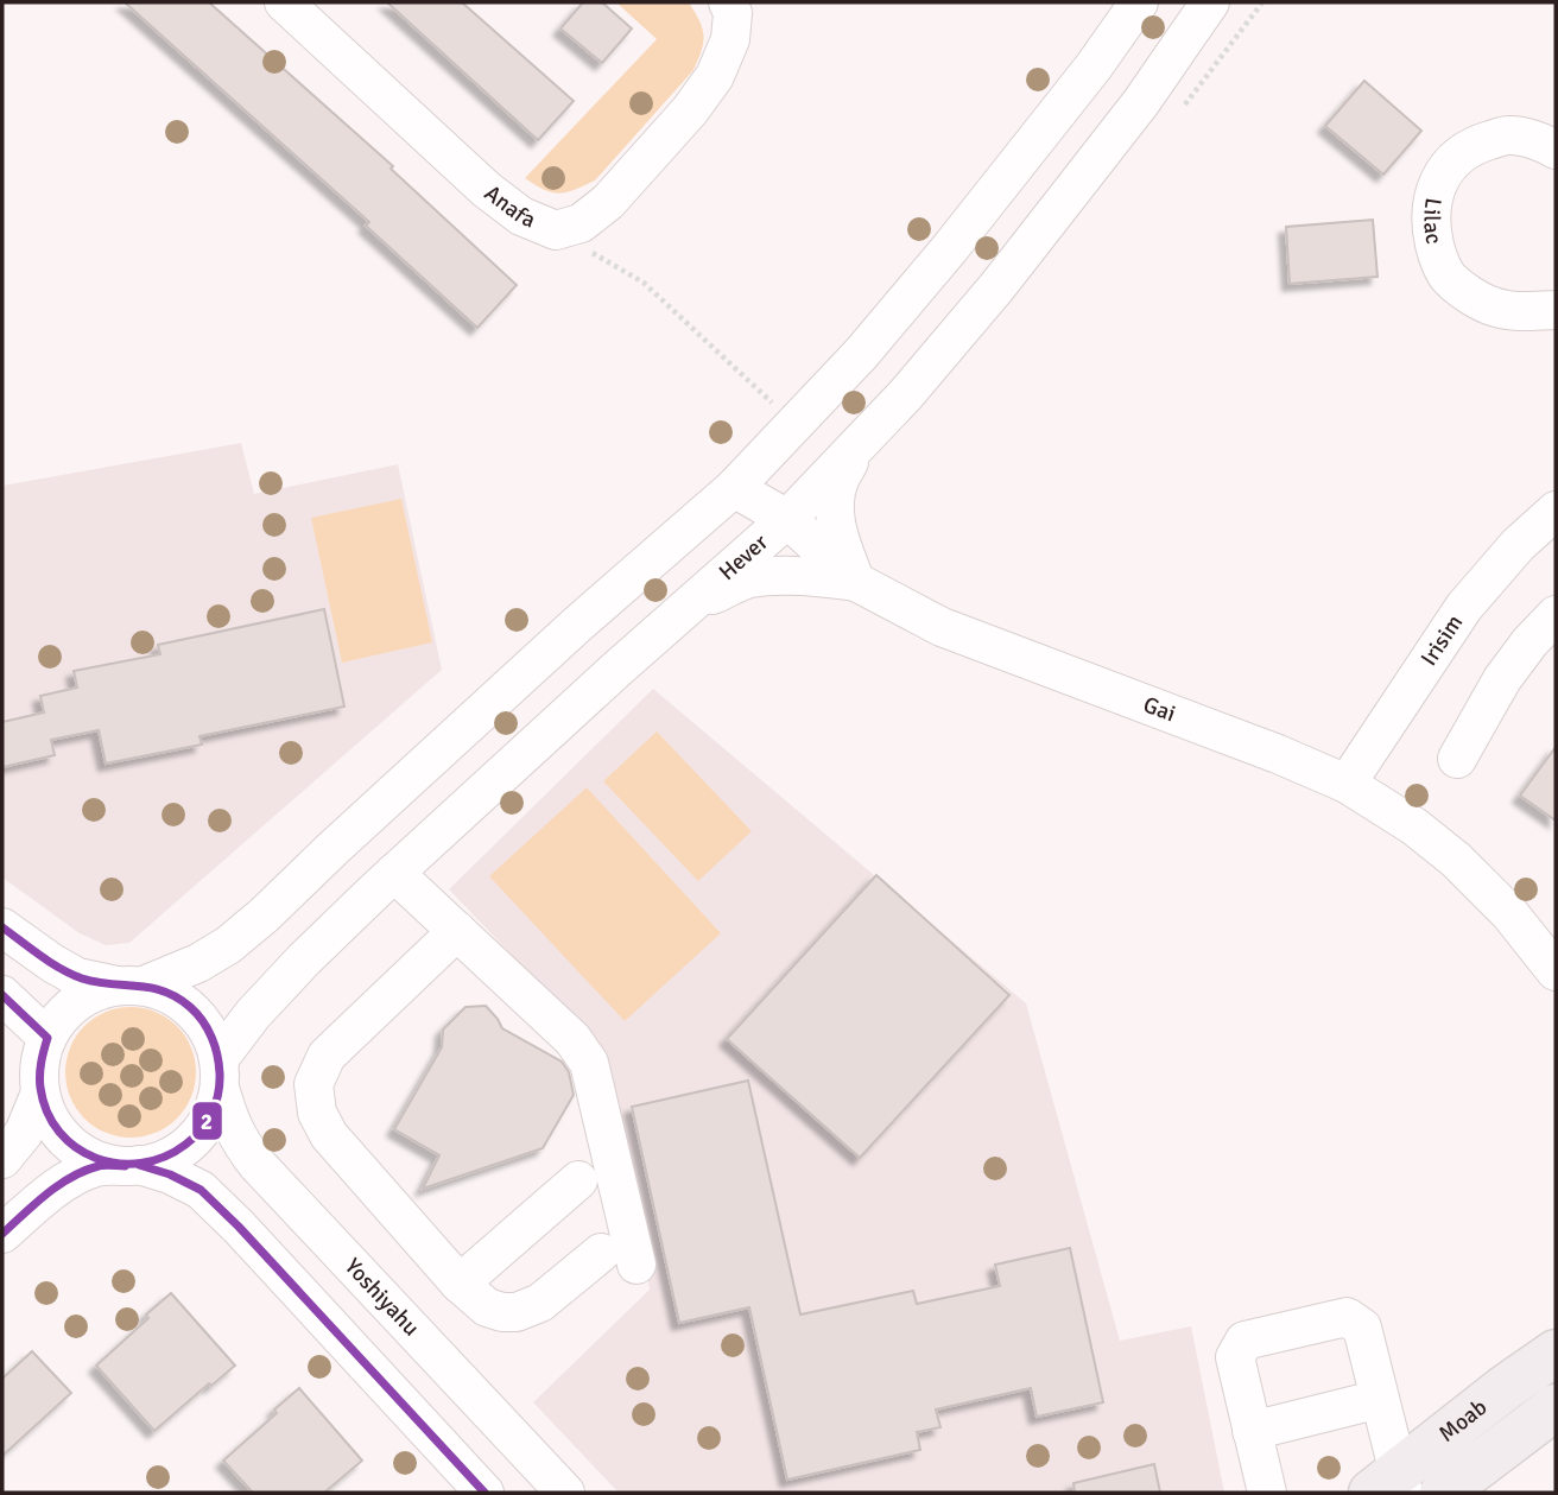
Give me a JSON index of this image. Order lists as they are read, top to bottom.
{
  "streets": {
    "main road": ["Moab"],
    "street": [
      "Anafa",
      "Lilac",
      "Hever",
      "Irisim",
      "Gai",
      "Yoshiyahu"
    ]
  },
  "crossings": [
    ["Hever", "Gai"],
    ["Hever", "Yoshiyahu"],
    ["Irisim", "Gai"]
  ],
  "lines": ["transit line 2"]
}
